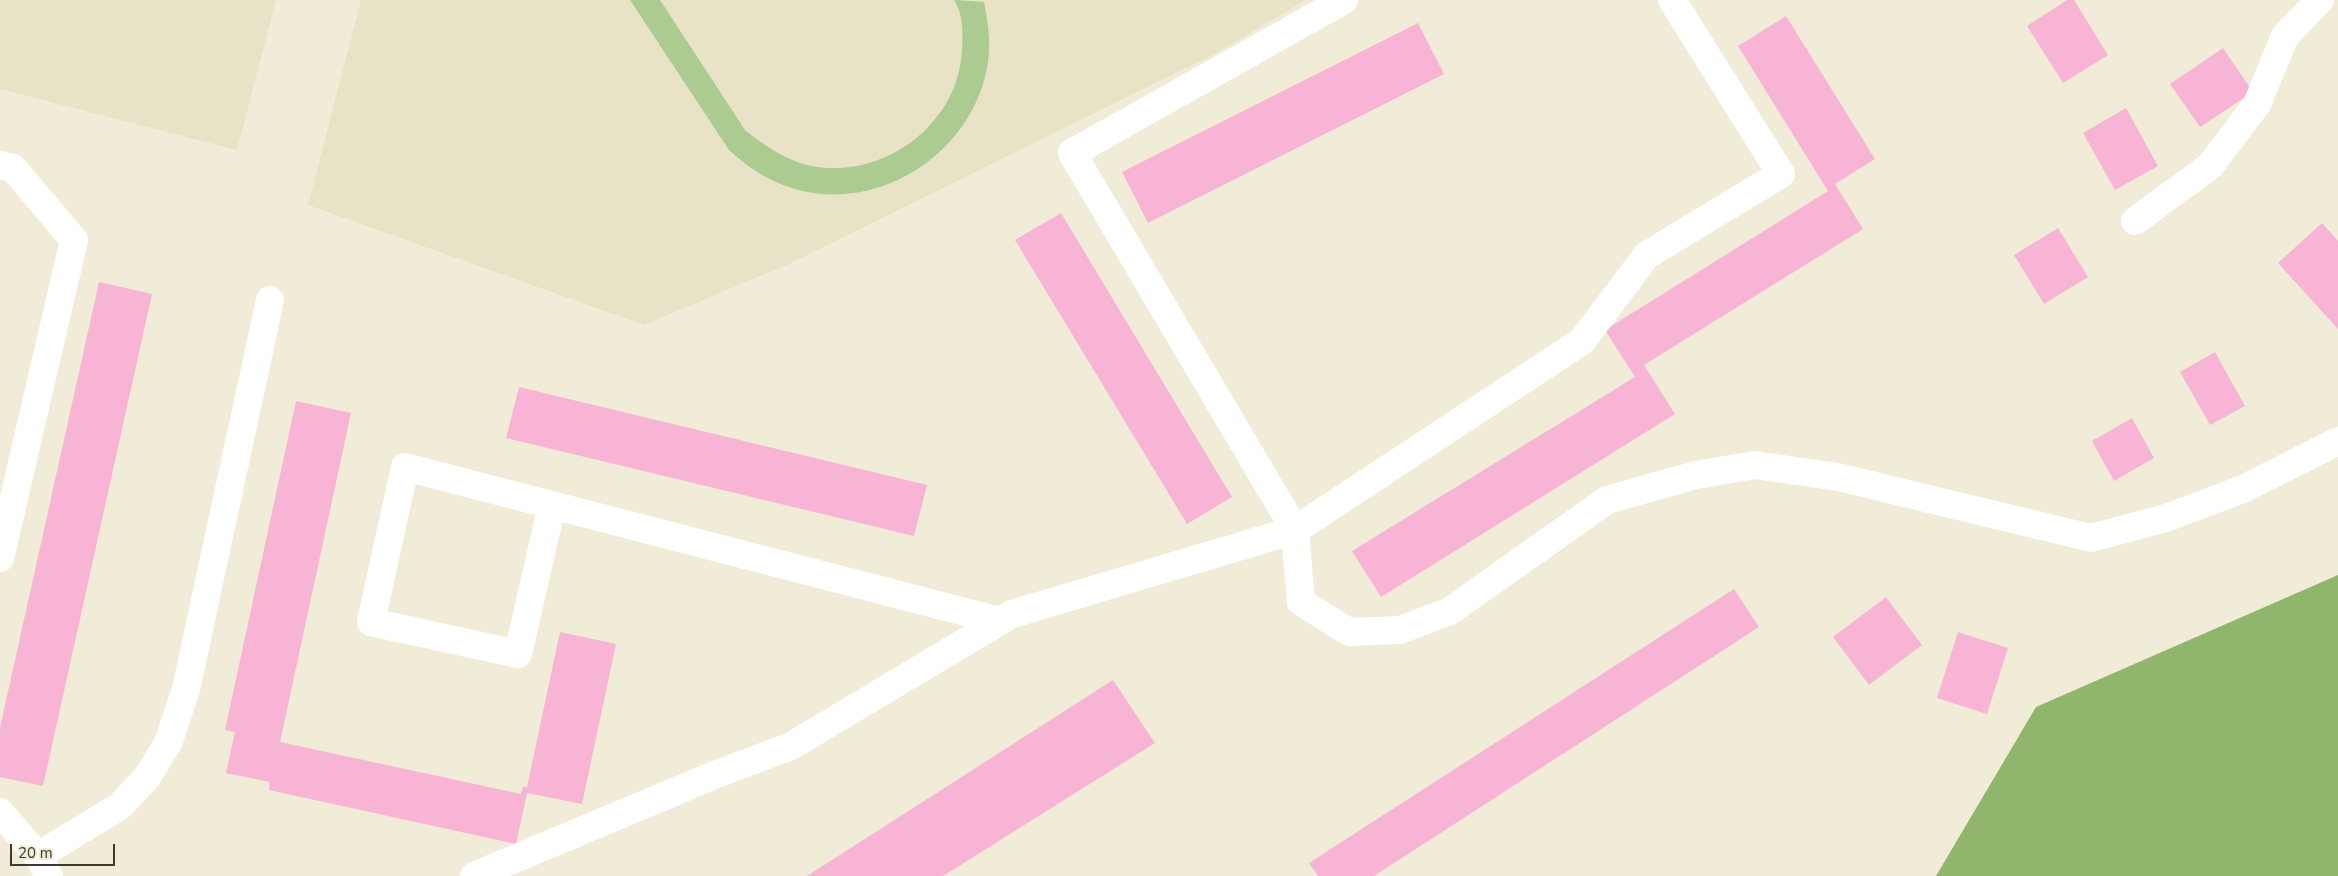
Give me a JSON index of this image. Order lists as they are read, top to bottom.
{
  "scale_bar": "20 m"
}
